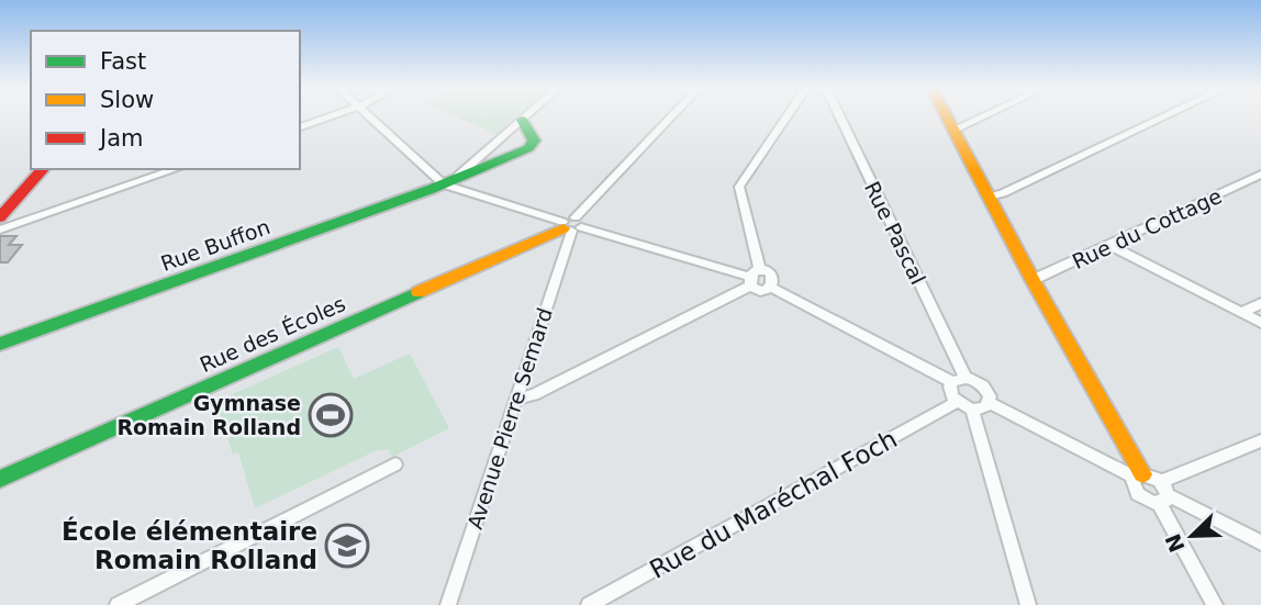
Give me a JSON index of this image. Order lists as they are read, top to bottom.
{
  "streets": {
    "street": [
      "Rue du Cottage",
      "Rue Pascal",
      "Rue Buffon",
      "Rue des Écoles",
      "Avenue Pierre Semard",
      "Rue du Maréchal Foch"
    ]
  },
  "crossings": [
    ["Rue Pascal", "Rue du Maréchal Foch"],
    ["Rue des Écoles", "Avenue Pierre Semard"]
  ],
  "places": {
    "sports": ["Gymnase Romain Rolland"],
    "school or university": ["École élémentaire Romain Rolland"]
  },
  "legend": ["Fast", "Slow", "Jam"],
  "north": "bottom left"
}
